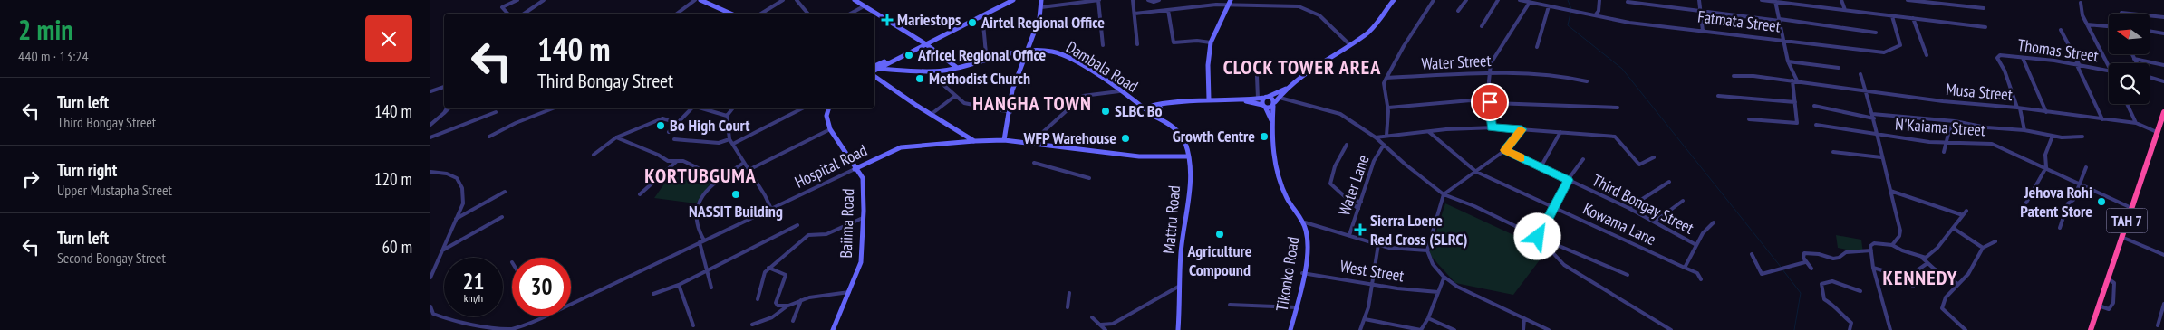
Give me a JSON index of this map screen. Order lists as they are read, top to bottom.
{
  "streets": {
    "highway": ["TAH 7"],
    "street": [
      "Fatmata Street",
      "Thomas Street",
      "Water Street",
      "Dambala Road",
      "Musa Street",
      "N'Kaiama Street",
      "Hospital Road",
      "Water Lane",
      "Third Bongay Street",
      "Mattru Road",
      "Baiima Road",
      "Kowama Lane",
      "West Street",
      "Tikonko Road"
    ]
  },
  "crossings": [
    ["Thomas Street", "Musa Street"],
    ["Dambala Road", "Mattru Road"],
    ["Musa Street", "TAH 7"],
    ["N'Kaiama Street", "TAH 7"],
    ["Hospital Road", "Mattru Road"],
    ["Hospital Road", "Baiima Road"],
    ["West Street", "Tikonko Road"]
  ],
  "districts": [
    "CLOCK TOWER AREA",
    "HANGHA TOWN",
    "KORTUBGUMA",
    "KENNEDY"
  ],
  "places": {
    "health": ["Mariestops", "Sierra Loene Red Cross (SLRC)"],
    "other": [
      "Airtel Regional Office",
      "Africel Regional Office",
      "Methodist Church",
      "SLBC Bo",
      "Bo High Court",
      "Growth Centre",
      "WFP Warehouse",
      "NASSIT Building",
      "Jehova Rohi Patent Store",
      "Agriculture Compound"
    ]
  },
  "north": "left",
  "page": {
    "heading": ["2 min", "440 m · 13:24"],
    "turn": ["140 m", "Third Bongay Street"],
    "list": [
      {
        "name": "Turn left",
        "note": "Third Bongay Street",
        "value": "140 m"
      },
      {
        "name": "Turn right",
        "note": "Upper Mustapha Street",
        "value": "120 m"
      },
      {
        "name": "Turn left",
        "note": "Second Bongay Street",
        "value": "60 m"
      }
    ],
    "speed": "21 km/h",
    "limit": "30"
  }
}
